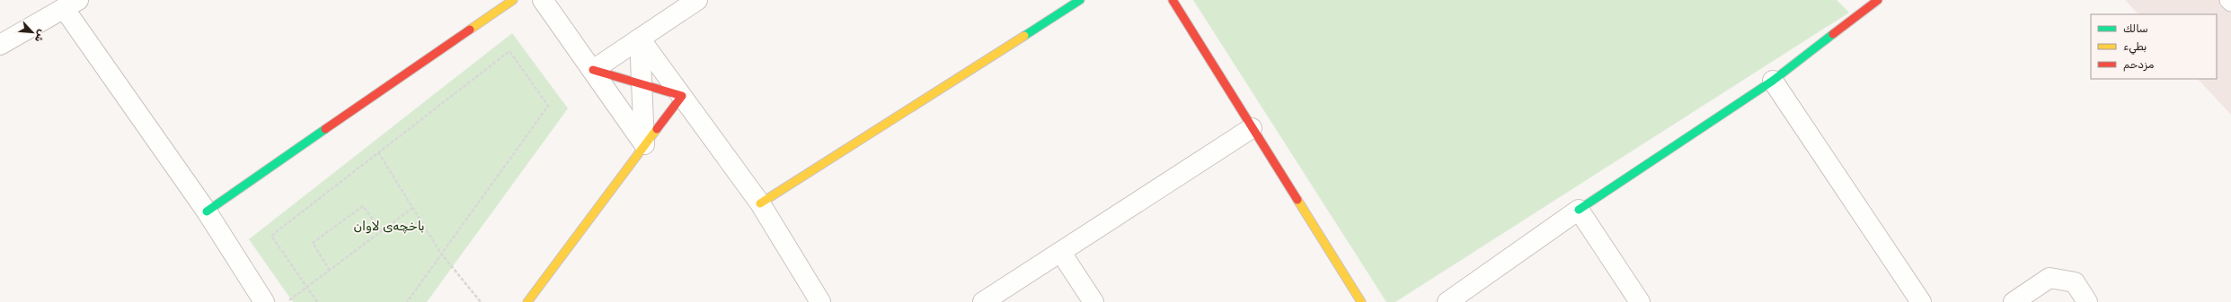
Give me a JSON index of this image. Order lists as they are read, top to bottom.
{
  "parks": ["باخچەی لاوان"],
  "legend": ["سالك", "بطيء", "مزدحم"],
  "north": "bottom right"
}
